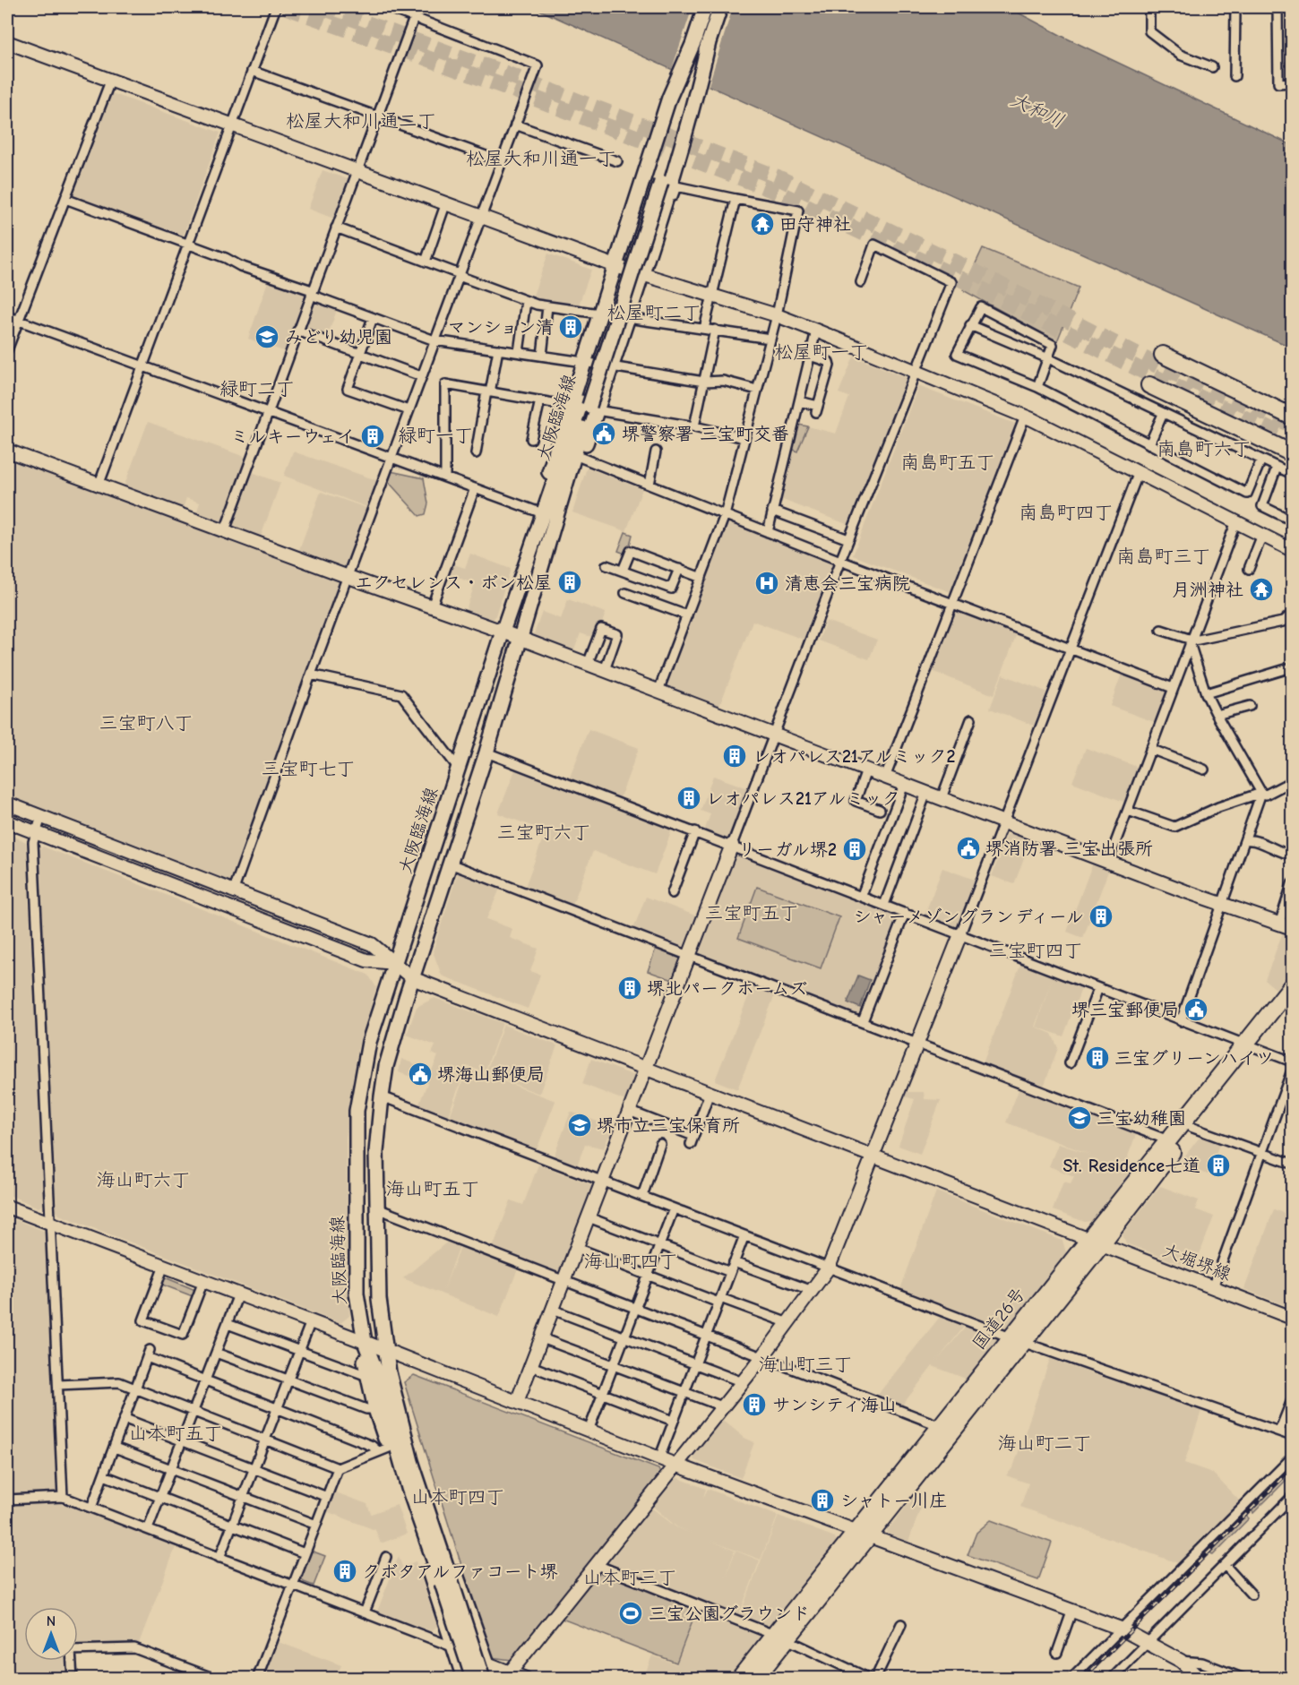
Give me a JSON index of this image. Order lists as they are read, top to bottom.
{
  "streets": {
    "highway": ["国道26号"],
    "main road": ["大阪臨海線"],
    "street": ["大堀堺線"]
  },
  "crossings": [
    ["大阪臨海線", "大堀堺線"],
    ["大堀堺線", "国道26号"]
  ],
  "districts": [
    "松屋大和川通二丁",
    "松屋大和川通一丁",
    "松屋町二丁",
    "松屋町一丁",
    "緑町二丁",
    "緑町一丁",
    "南島町六丁",
    "南島町五丁",
    "南島町四丁",
    "南島町三丁",
    "三宝町八丁",
    "三宝町七丁",
    "三宝町六丁",
    "三宝町五丁",
    "三宝町四丁",
    "海山町六丁",
    "海山町五丁",
    "海山町四丁",
    "海山町三丁",
    "山本町五丁",
    "海山町二丁",
    "山本町四丁",
    "山本町三丁"
  ],
  "water": ["大和川"],
  "places": {
    "temple": ["田守神社", "月洲神社"],
    "building": [
      "マンション清",
      "ミルキーウェイ",
      "エクセレンス・ボン松屋",
      "レオパレス21アルミック2",
      "レオパレス21アルミック",
      "リーガル堺2",
      "シャーメゾングランディール",
      "堺北パークホームズ",
      "三宝グリーンハイツ",
      "St. Residence七道",
      "サンシティ海山",
      "シャトー川庄",
      "クボタアルファコート堺"
    ],
    "school or university": ["みどり幼児園", "三宝幼稚園", "堺市立三宝保育所"],
    "public building": [
      "堺警察署 三宝町交番",
      "堺消防署 三宝出張所",
      "堺三宝郵便局",
      "堺海山郵便局"
    ],
    "hospital": ["清恵会三宝病院"],
    "sports": ["三宝公園グラウンド"]
  },
  "north": "top"
}
